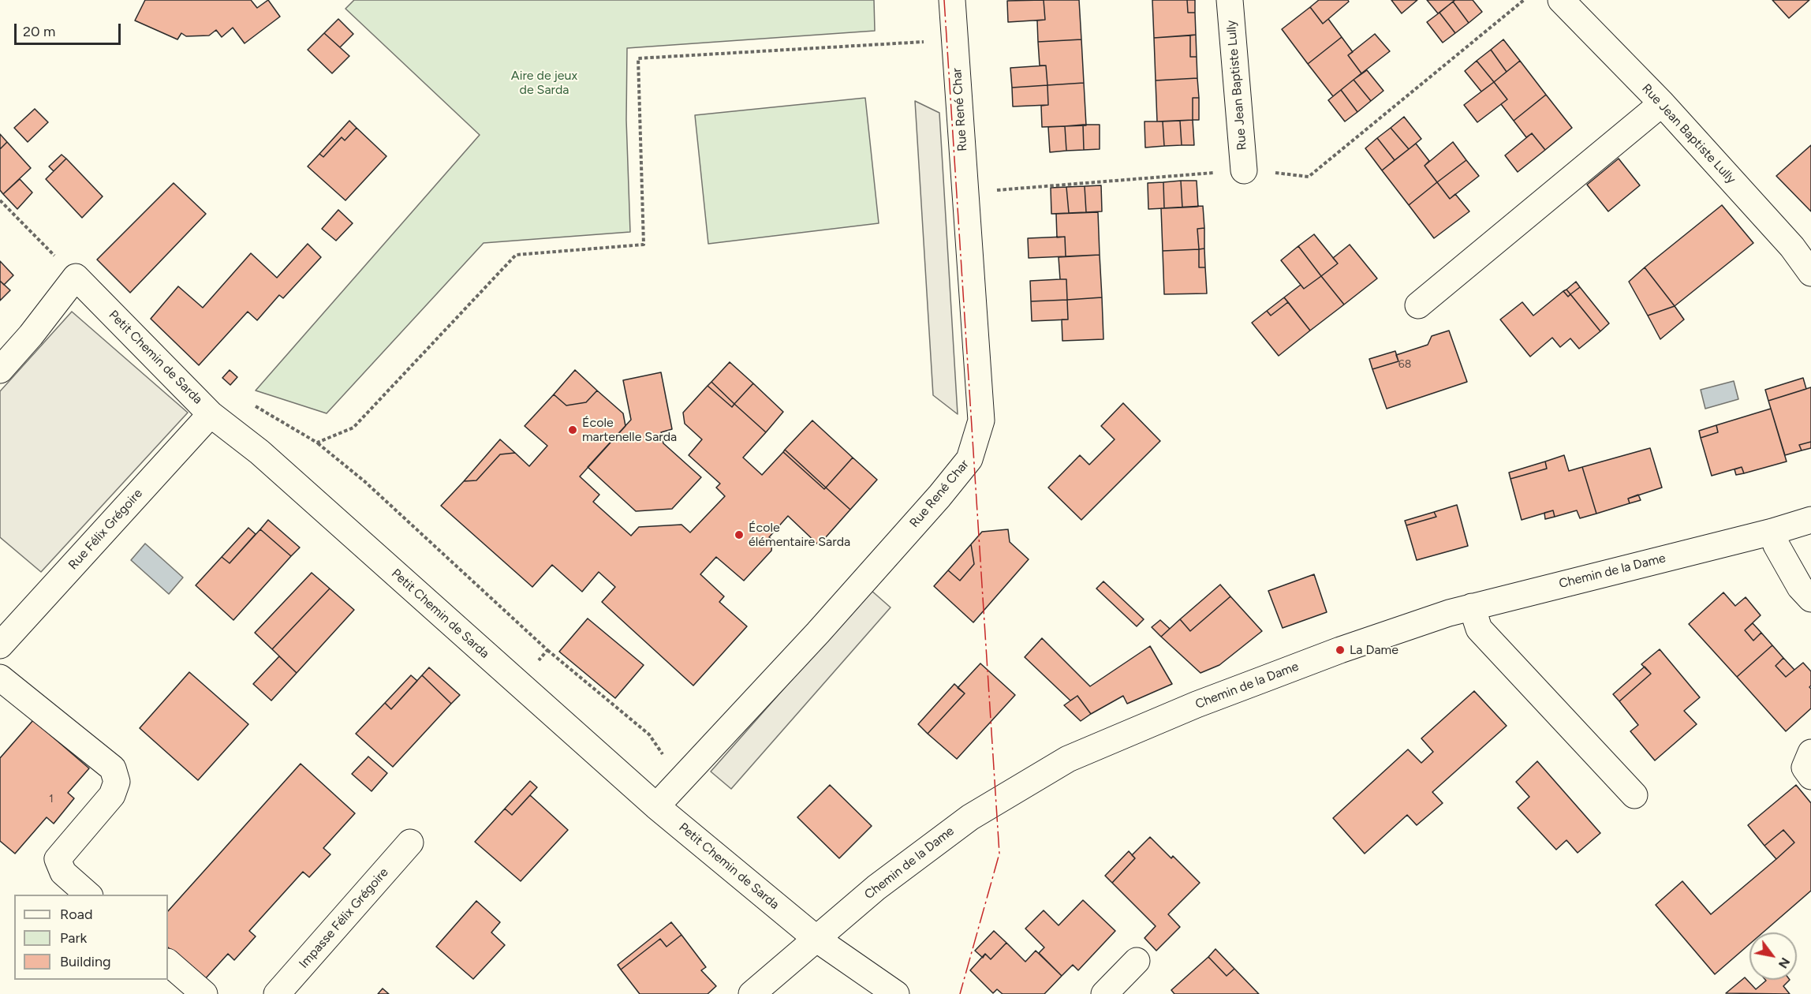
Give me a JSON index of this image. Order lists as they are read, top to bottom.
{
  "streets": {
    "street": [
      "Rue Jean Baptiste Lully",
      "Rue René Char",
      "Petit Chemin de Sarda",
      "Rue Félix Grégoire",
      "Chemin de la Dame",
      "Impasse Félix Grégoire"
    ]
  },
  "crossings": [
    ["Rue René Char", "Petit Chemin de Sarda"],
    ["Petit Chemin de Sarda", "Rue Félix Grégoire"],
    ["Petit Chemin de Sarda", "Chemin de la Dame"]
  ],
  "parks": ["Aire de jeux de Sarda"],
  "places": ["École martenelle Sarda", "École élémentaire Sarda", "La Dame"],
  "house_numbers": ["68", "1"],
  "legend": ["Road", "Park", "Building"],
  "scale_bar": "20 m",
  "north": "bottom right"
}
